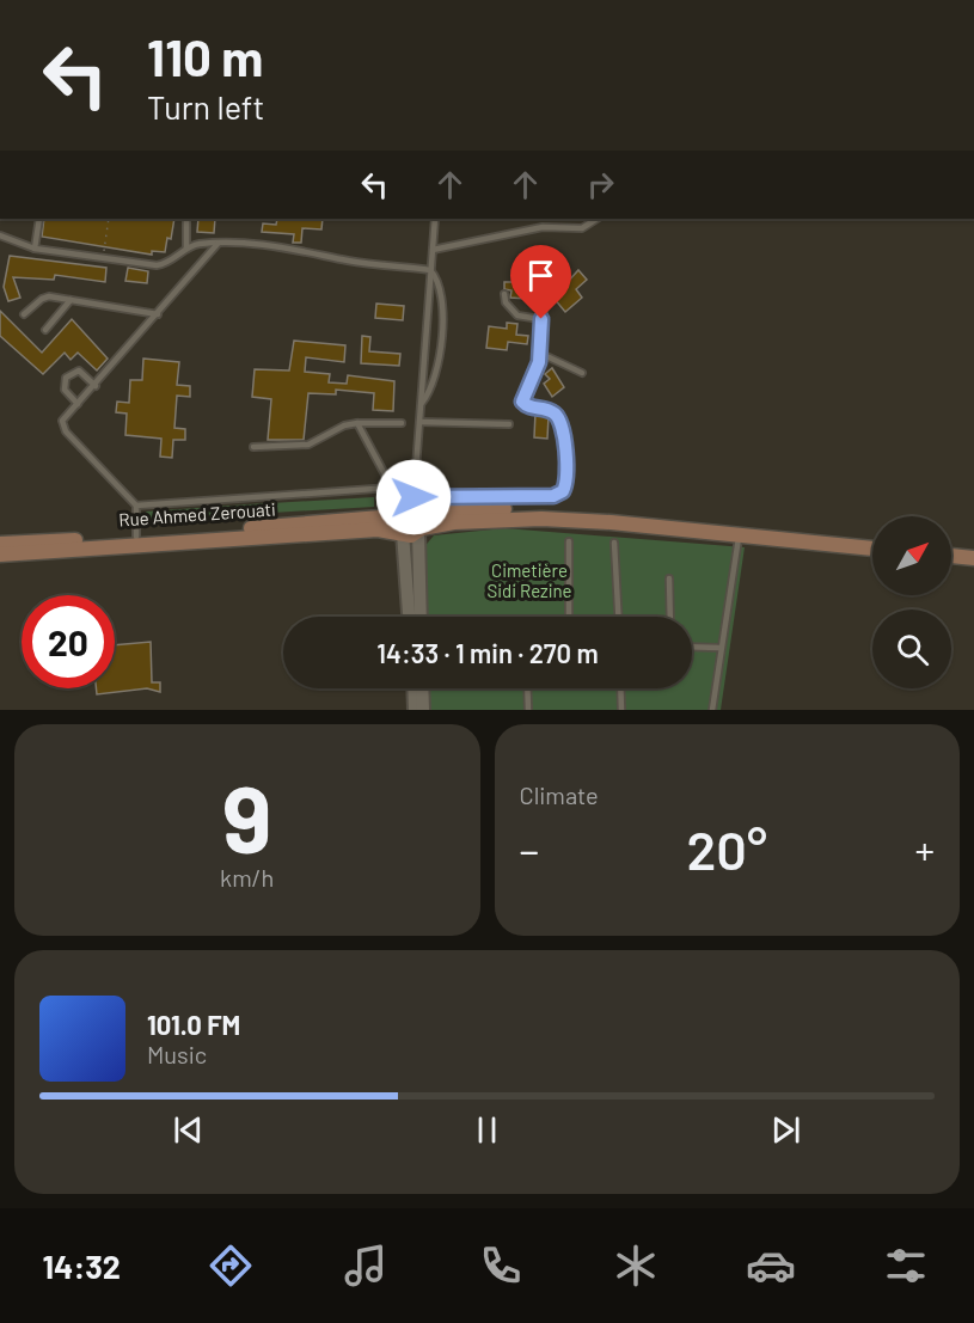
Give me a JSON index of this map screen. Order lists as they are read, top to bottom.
{
  "streets": {
    "main road": ["Rue Ahmed Zerouati"]
  },
  "parks": ["Cimetière Sidi Rezine"],
  "north": "top right",
  "page": {
    "turn": ["110 m", "Turn left"],
    "limit": "20",
    "trip": "14:33 · 1 min · 270 m",
    "tile": [
      ["9", "km/h"],
      "Climate"
    ],
    "heat": ["−", "20°", "+"],
    "song": ["101.0 FM", "Music"],
    "tabs": "14:32"
  }
}
